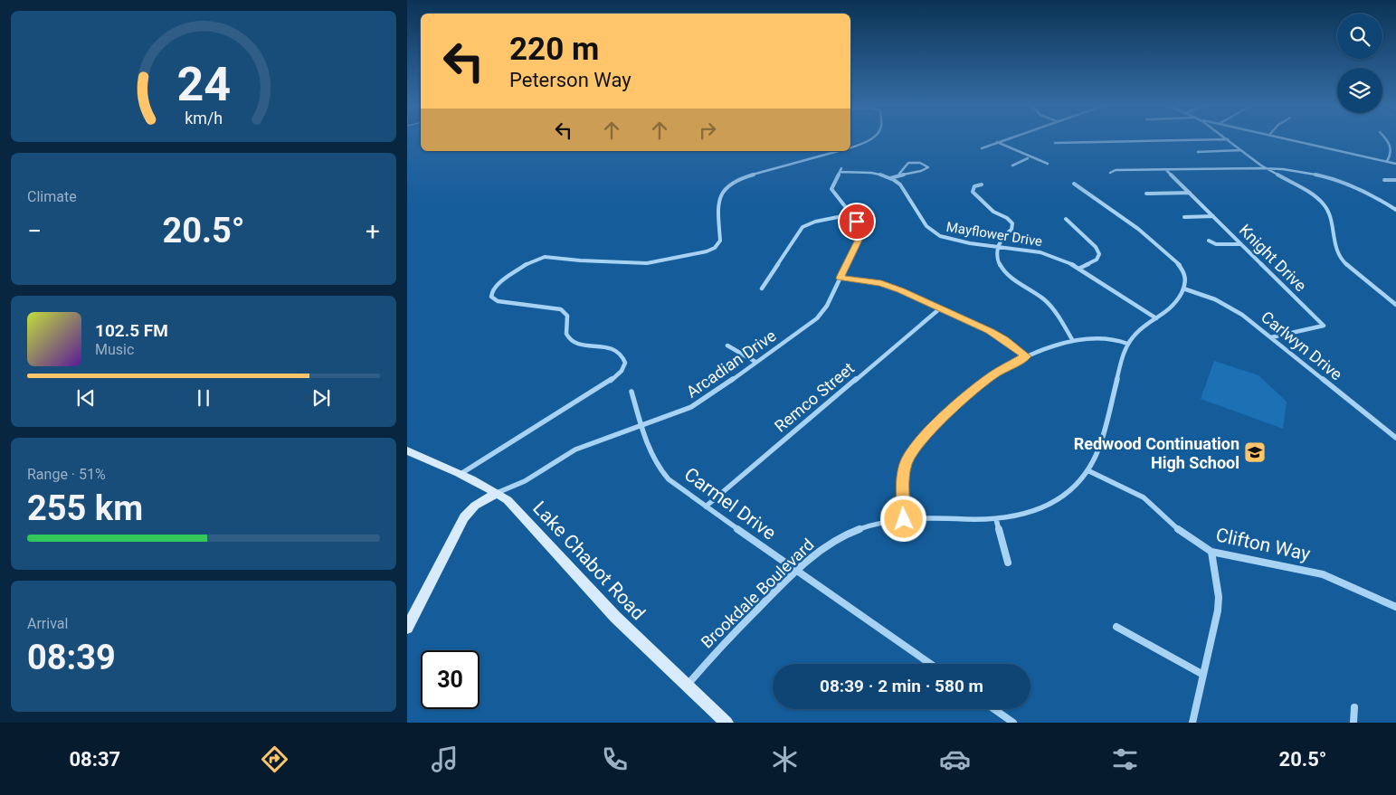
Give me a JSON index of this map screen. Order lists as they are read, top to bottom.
{
  "streets": {
    "main road": ["Lake Chabot Road"],
    "street": [
      "Mayflower Drive",
      "Knight Drive",
      "Carlwyn Drive",
      "Arcadian Drive",
      "Remco Street",
      "Carmel Drive",
      "Clifton Way",
      "Brookdale Boulevard"
    ]
  },
  "crossings": [
    ["Mayflower Drive", "Arcadian Drive"],
    ["Mayflower Drive", "Brookdale Boulevard"],
    ["Knight Drive", "Carlwyn Drive"],
    ["Carlwyn Drive", "Brookdale Boulevard"],
    ["Arcadian Drive", "Carmel Drive"],
    ["Arcadian Drive", "Lake Chabot Road"],
    ["Remco Street", "Carmel Drive"],
    ["Carmel Drive", "Brookdale Boulevard"],
    ["Clifton Way", "Brookdale Boulevard"],
    ["Lake Chabot Road", "Brookdale Boulevard"]
  ],
  "places": {
    "school or university": ["Redwood Continuation High School"]
  },
  "page": {
    "turn": ["220 m", "Peterson Way"],
    "tile": [
      "Climate",
      ["Range · 51%", "255 km"],
      ["Arrival", "08:39"]
    ],
    "heat": ["−", "20.5°", "+"],
    "song": ["102.5 FM", "Music"],
    "limit": "30",
    "trip": "08:39 · 2 min · 580 m",
    "tabs": ["08:37", "20.5°"],
    "gauge": ["24", "km/h"]
  }
}
